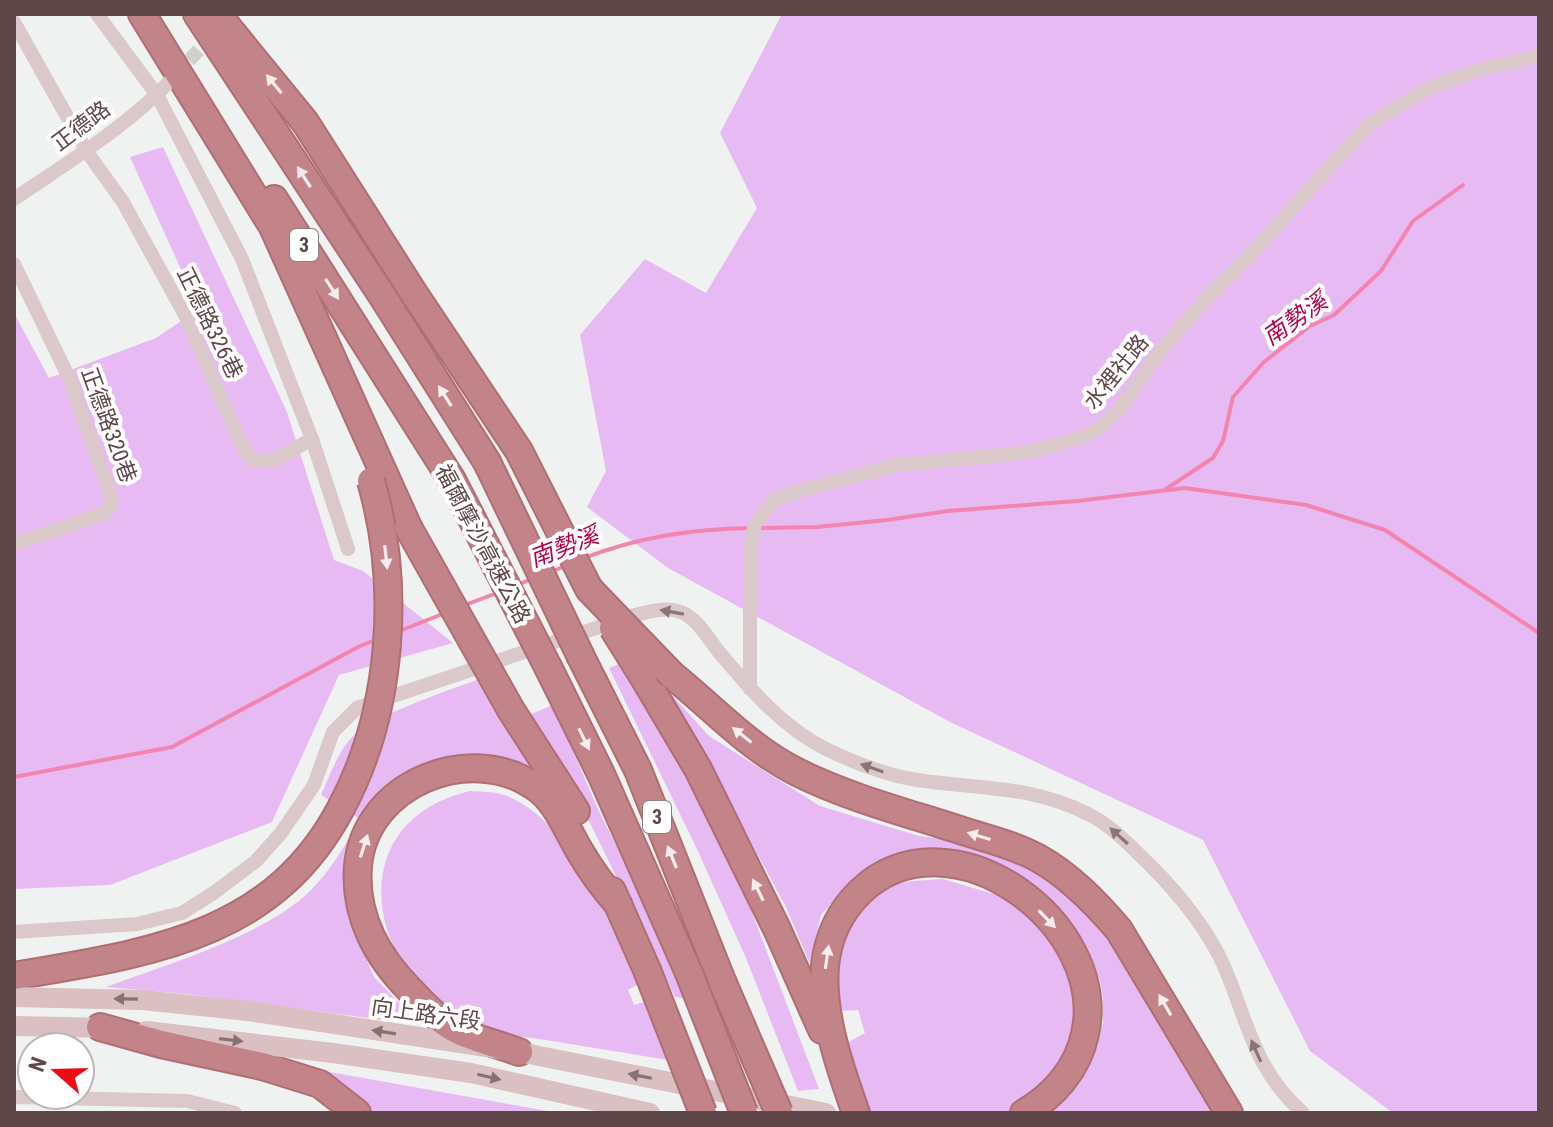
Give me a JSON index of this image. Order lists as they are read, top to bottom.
{
  "streets": {
    "highway": ["3", "福爾摩沙高速公路"],
    "main road": ["向上路六段"],
    "street": [
      "正德路",
      "正德路326巷",
      "水裡社路",
      "正德路320巷"
    ]
  },
  "crossings": [
    ["正德路", "正德路326巷"]
  ],
  "water": ["南勢溪"],
  "north": "left"
}
